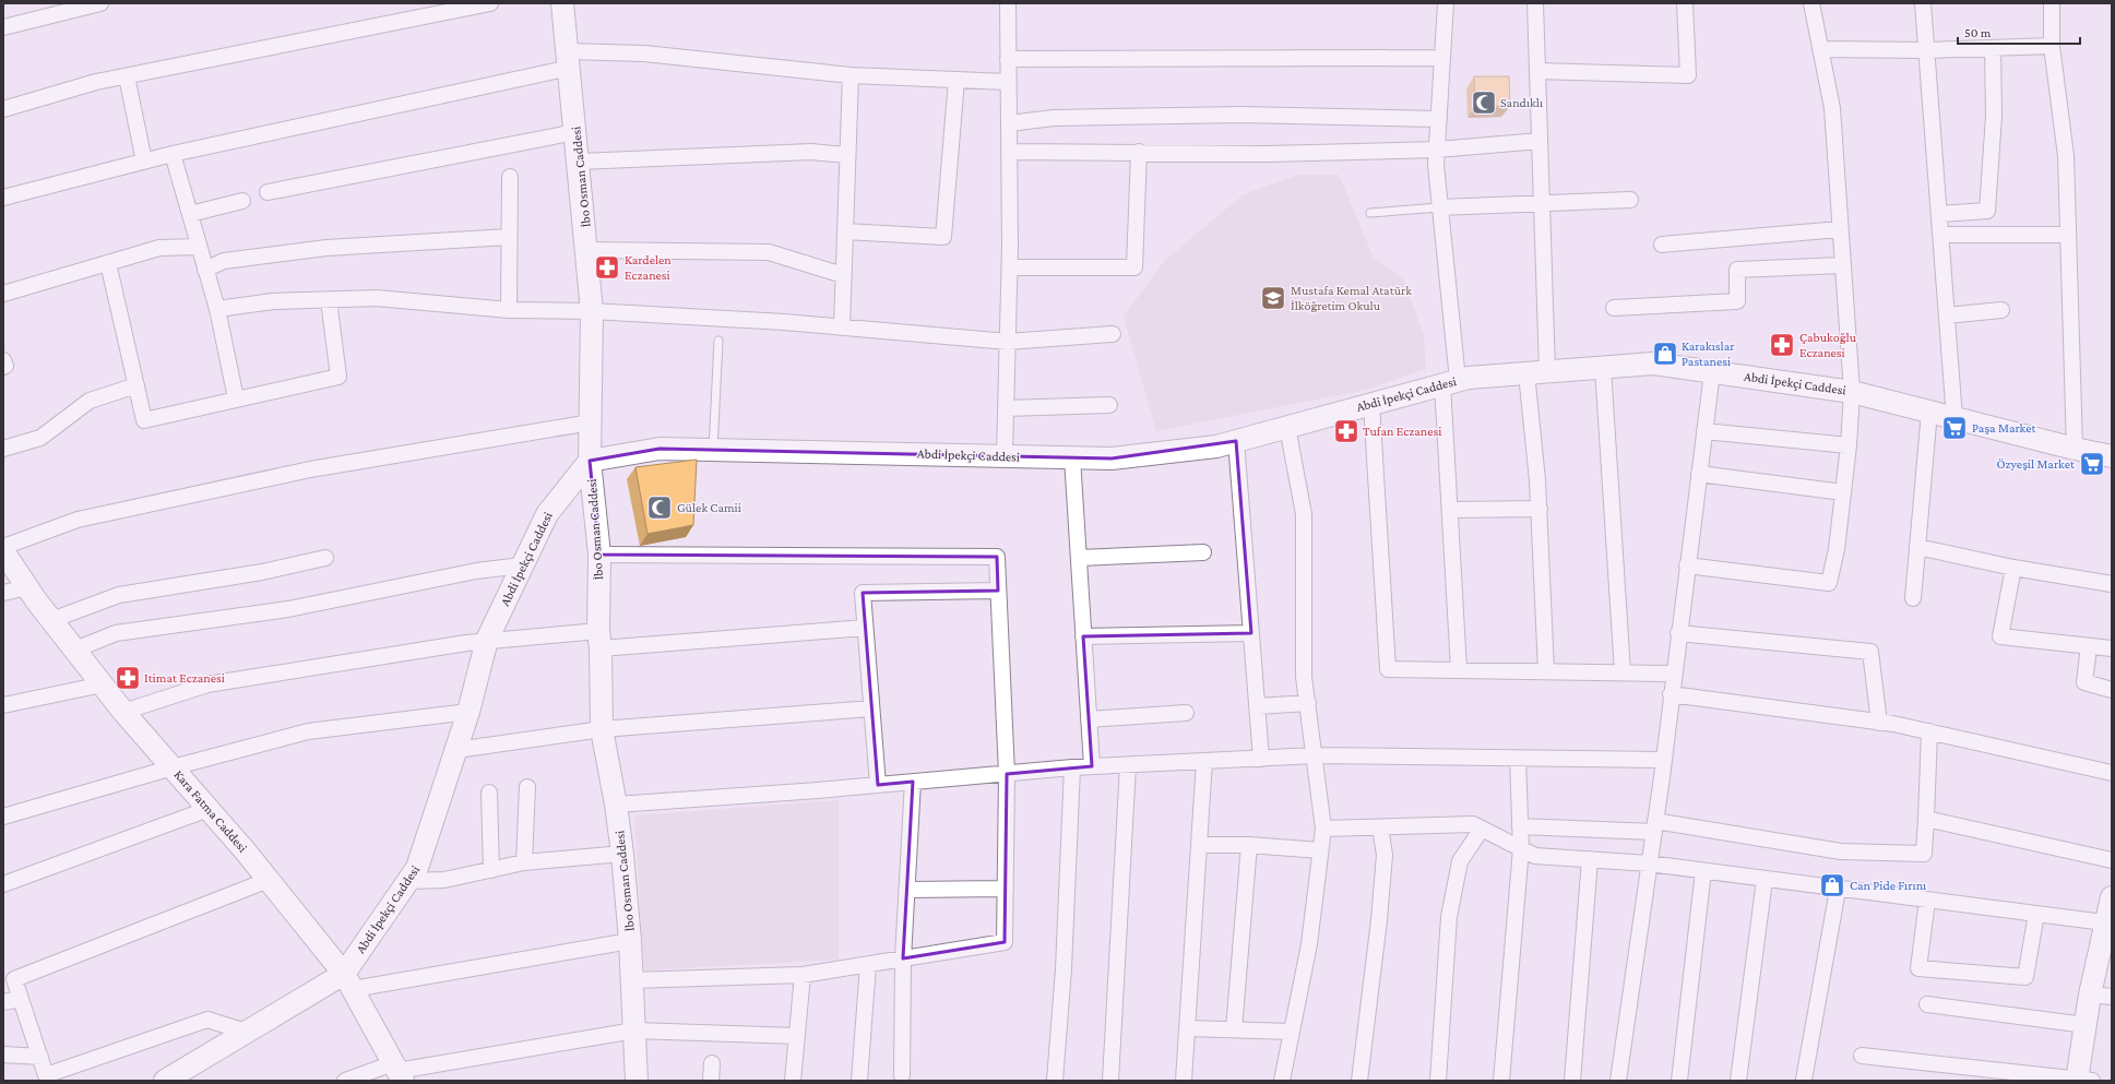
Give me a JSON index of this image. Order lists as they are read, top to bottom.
{
  "streets": {
    "main road": ["İbo Osman Caddesi", "Abdi İpekçi Caddesi", "Kara Fatma Caddesi"]
  },
  "crossings": [
    ["İbo Osman Caddesi", "Abdi İpekçi Caddesi"],
    ["Abdi İpekçi Caddesi", "Kara Fatma Caddesi"]
  ],
  "places": {
    "mosque": ["Sandıklı", "Gülek Camii"],
    "pharmacy": [
      "Kardelen Eczanesi",
      "Çabukoğlu Eczanesi",
      "Tufan Eczanesi",
      "Itimat Eczanesi"
    ],
    "school or university": ["Mustafa Kemal Atatürk İlköğretim Okulu"],
    "shop": ["Karakıslar Pastanesi", "Can Pide Fırını"],
    "supermarket": ["Paşa Market", "Özyeşil Market"]
  },
  "scale_bar": "50 m"
}
